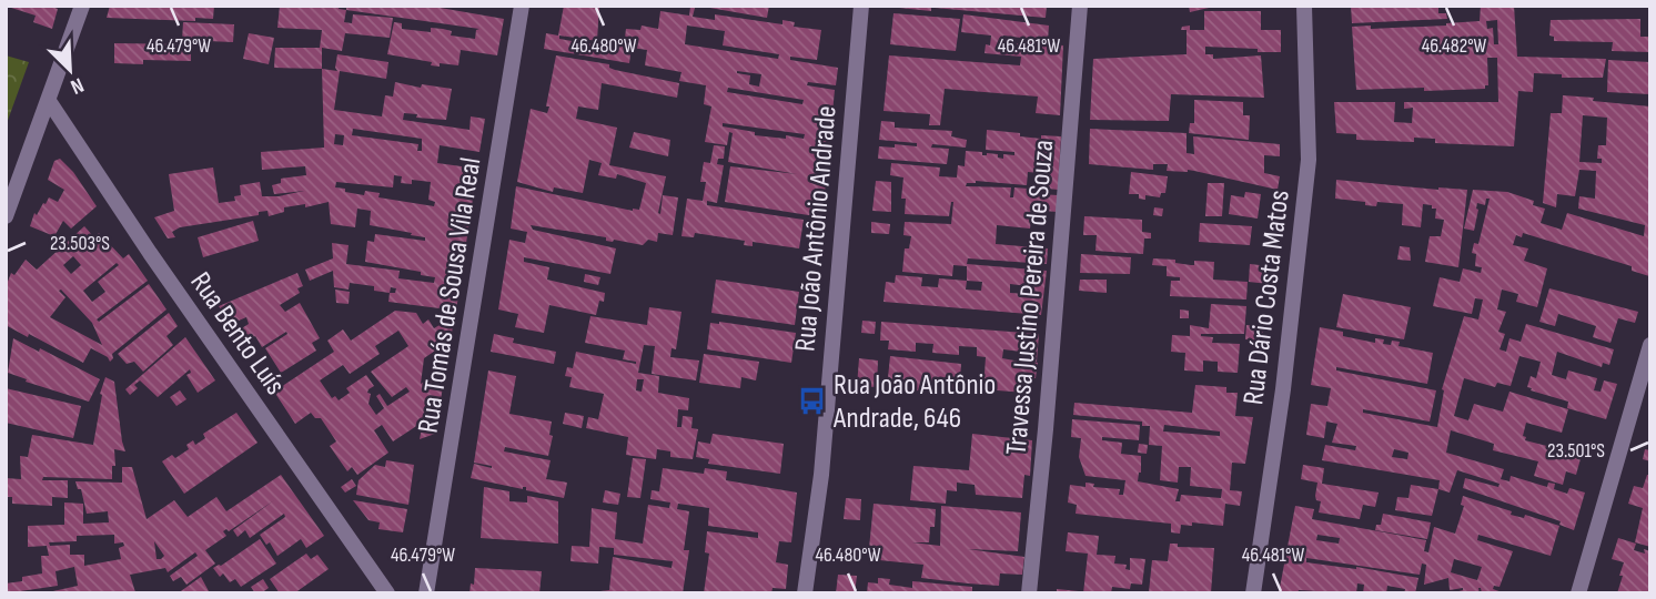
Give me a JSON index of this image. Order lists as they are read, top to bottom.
{
  "streets": {
    "street": [
      "Rua João Antônio Andrade",
      "Rua Tomás de Sousa Vila Real",
      "Travessa Justino Pereira de Souza",
      "Rua Dário Costa Matos",
      "Rua Bento Luís"
    ]
  },
  "places": {
    "bus stop": ["Rua João Antônio Andrade, 646"]
  },
  "north": "bottom right",
  "coordinates": [
    "46.479°W",
    "46.480°W",
    "46.481°W",
    "46.482°W",
    "23.503°S",
    "23.501°S"
  ]
}
